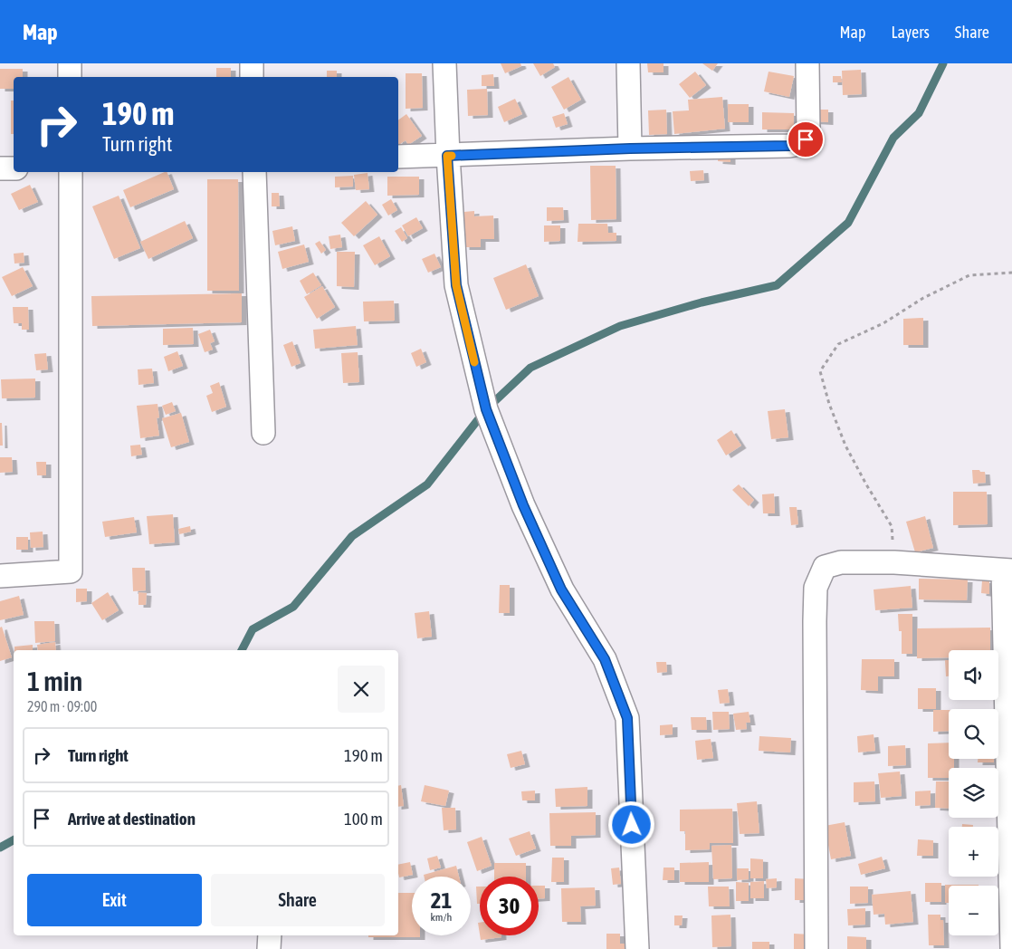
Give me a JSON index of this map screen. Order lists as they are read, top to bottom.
{
  "page": {
    "header": "Map",
    "nav": ["Map", "Layers", "Share"],
    "turn": ["190 m", "Turn right"],
    "map_buttons": ["+", "−"],
    "heading": ["1 min", "290 m · 09:00"],
    "list": [
      {
        "name": "Turn right",
        "value": "190 m"
      },
      {
        "name": "Arrive at destination",
        "value": "100 m"
      }
    ],
    "buttons": ["Exit", "Share"],
    "speed": "21 km/h",
    "limit": "30"
  }
}
